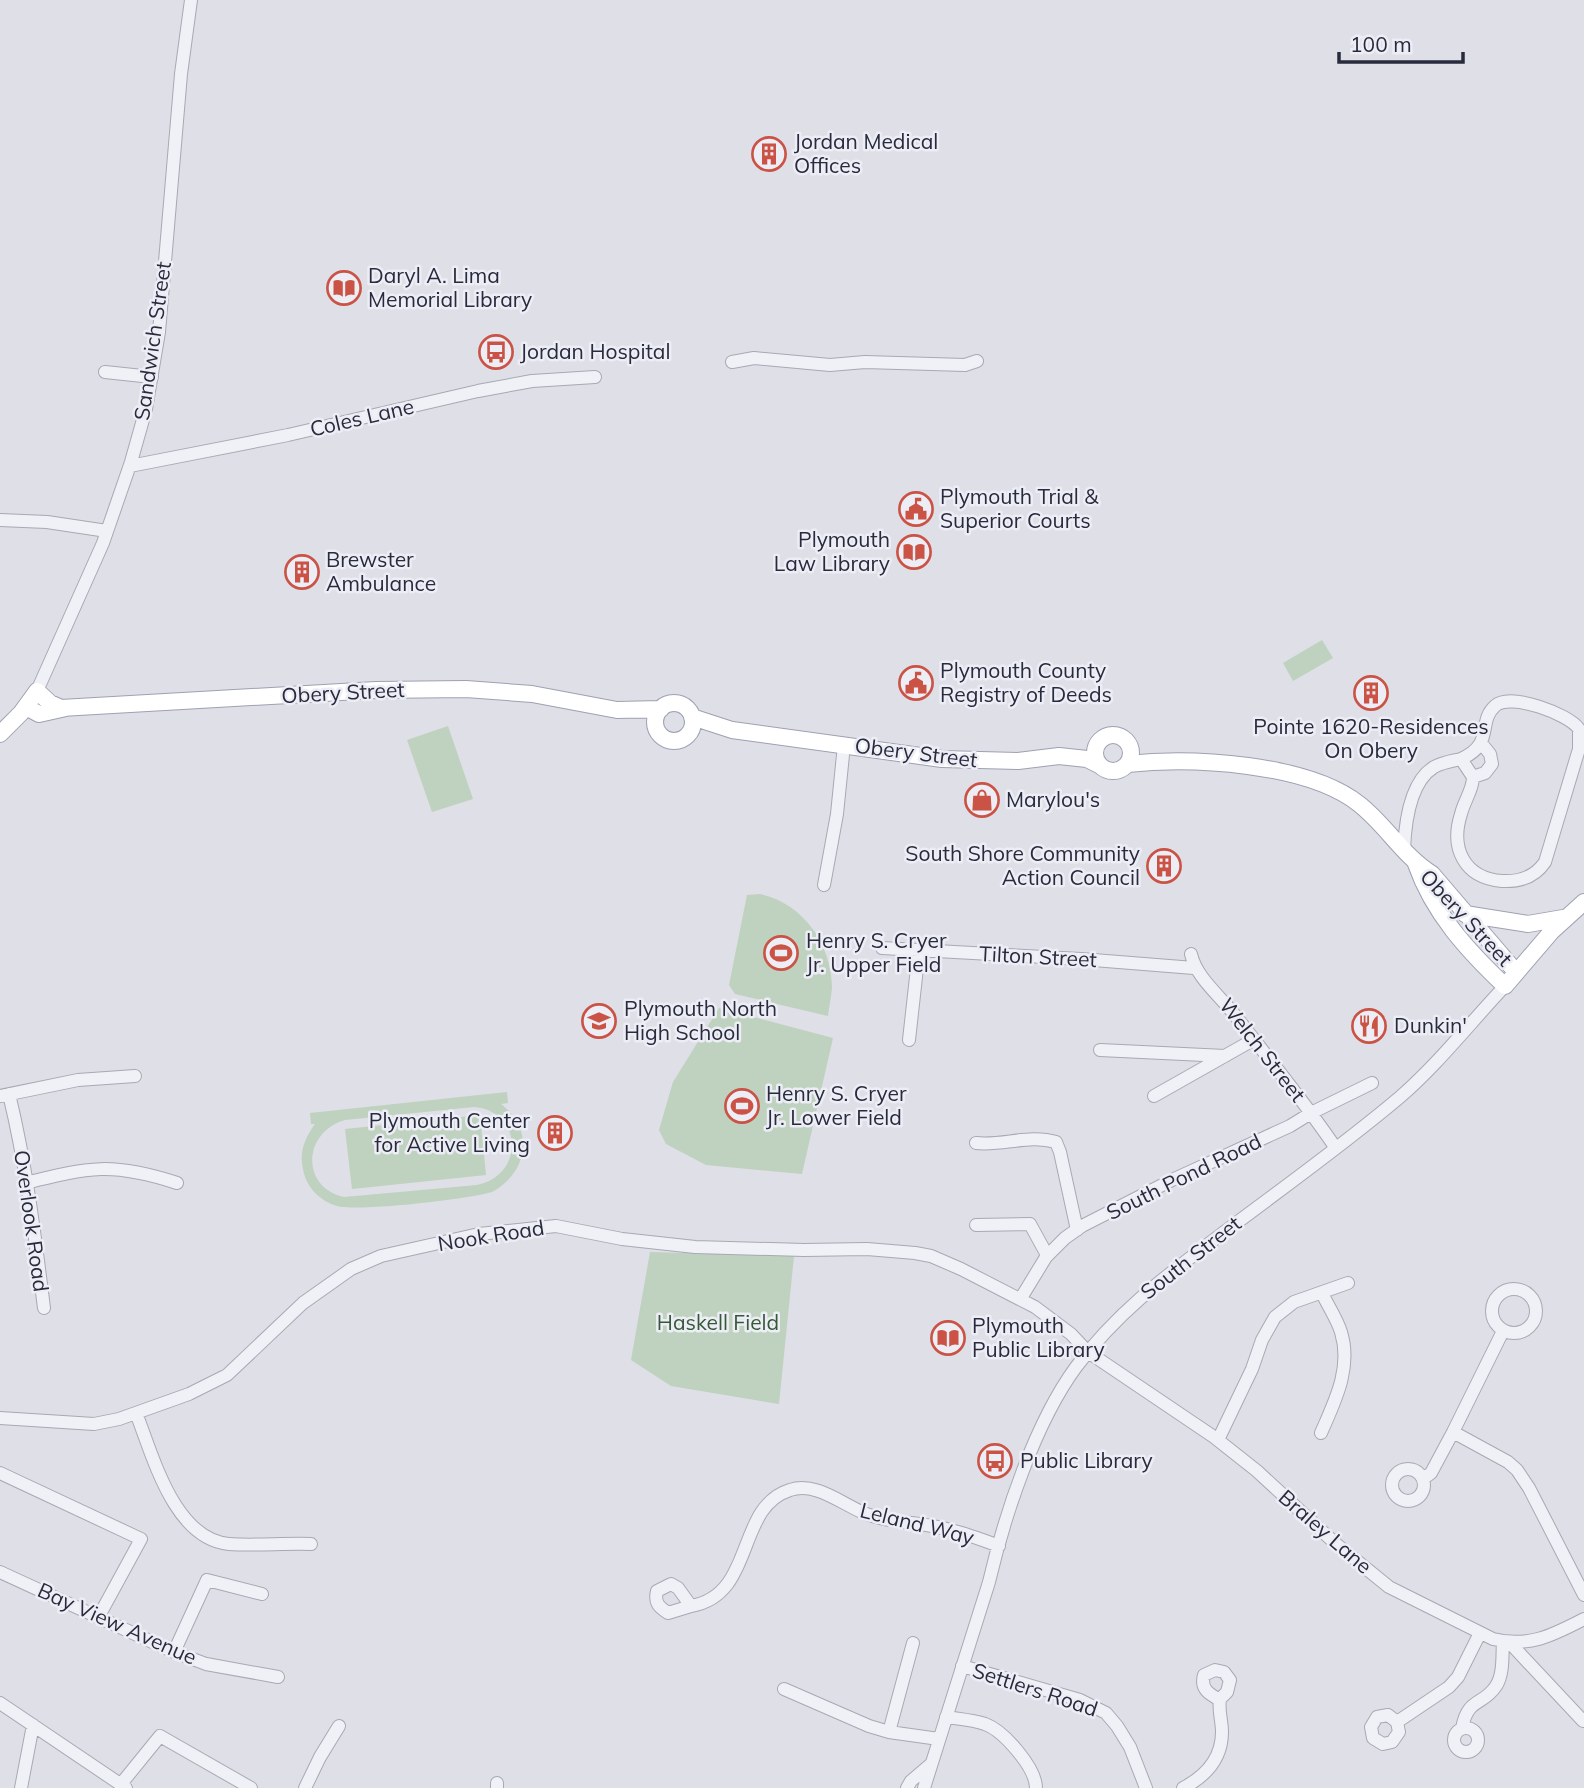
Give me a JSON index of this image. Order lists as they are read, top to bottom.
{
  "streets": {
    "main road": ["Sandwich Street", "Obery Street", "South Street"],
    "street": [
      "Coles Lane",
      "Tilton Street",
      "Welch Street",
      "South Pond Road",
      "Overlook Road",
      "Nook Road",
      "Leland Way",
      "Braley Lane",
      "Bay View Avenue",
      "Settlers Road"
    ]
  },
  "crossings": [
    ["Sandwich Street", "Coles Lane"],
    ["Sandwich Street", "Obery Street"],
    ["Obery Street", "South Street"],
    ["Tilton Street", "Welch Street"],
    ["Welch Street", "South Pond Road"],
    ["Welch Street", "South Street"],
    ["South Pond Road", "Nook Road"],
    ["Nook Road", "South Street"],
    ["Nook Road", "Braley Lane"],
    ["South Street", "Leland Way"],
    ["South Street", "Braley Lane"],
    ["South Street", "Settlers Road"]
  ],
  "parks": ["Haskell Field"],
  "places": {
    "building": [
      "Jordan Medical Offices",
      "Brewster Ambulance",
      "Pointe 1620-Residences On Obery",
      "South Shore Community Action Council",
      "Plymouth Center for Active Living"
    ],
    "library": ["Daryl A. Lima Memorial Library", "Plymouth Law Library", "Plymouth Public Library"],
    "bus stop": ["Jordan Hospital", "Public Library"],
    "public building": ["Plymouth Trial & Superior Courts", "Plymouth County Registry of Deeds"],
    "shop": ["Marylou's"],
    "sports": ["Henry S. Cryer Jr. Upper Field", "Henry S. Cryer Jr. Lower Field"],
    "school or university": ["Plymouth North High School"],
    "restaurant": ["Dunkin'"]
  },
  "scale_bar": "100 m"
}
